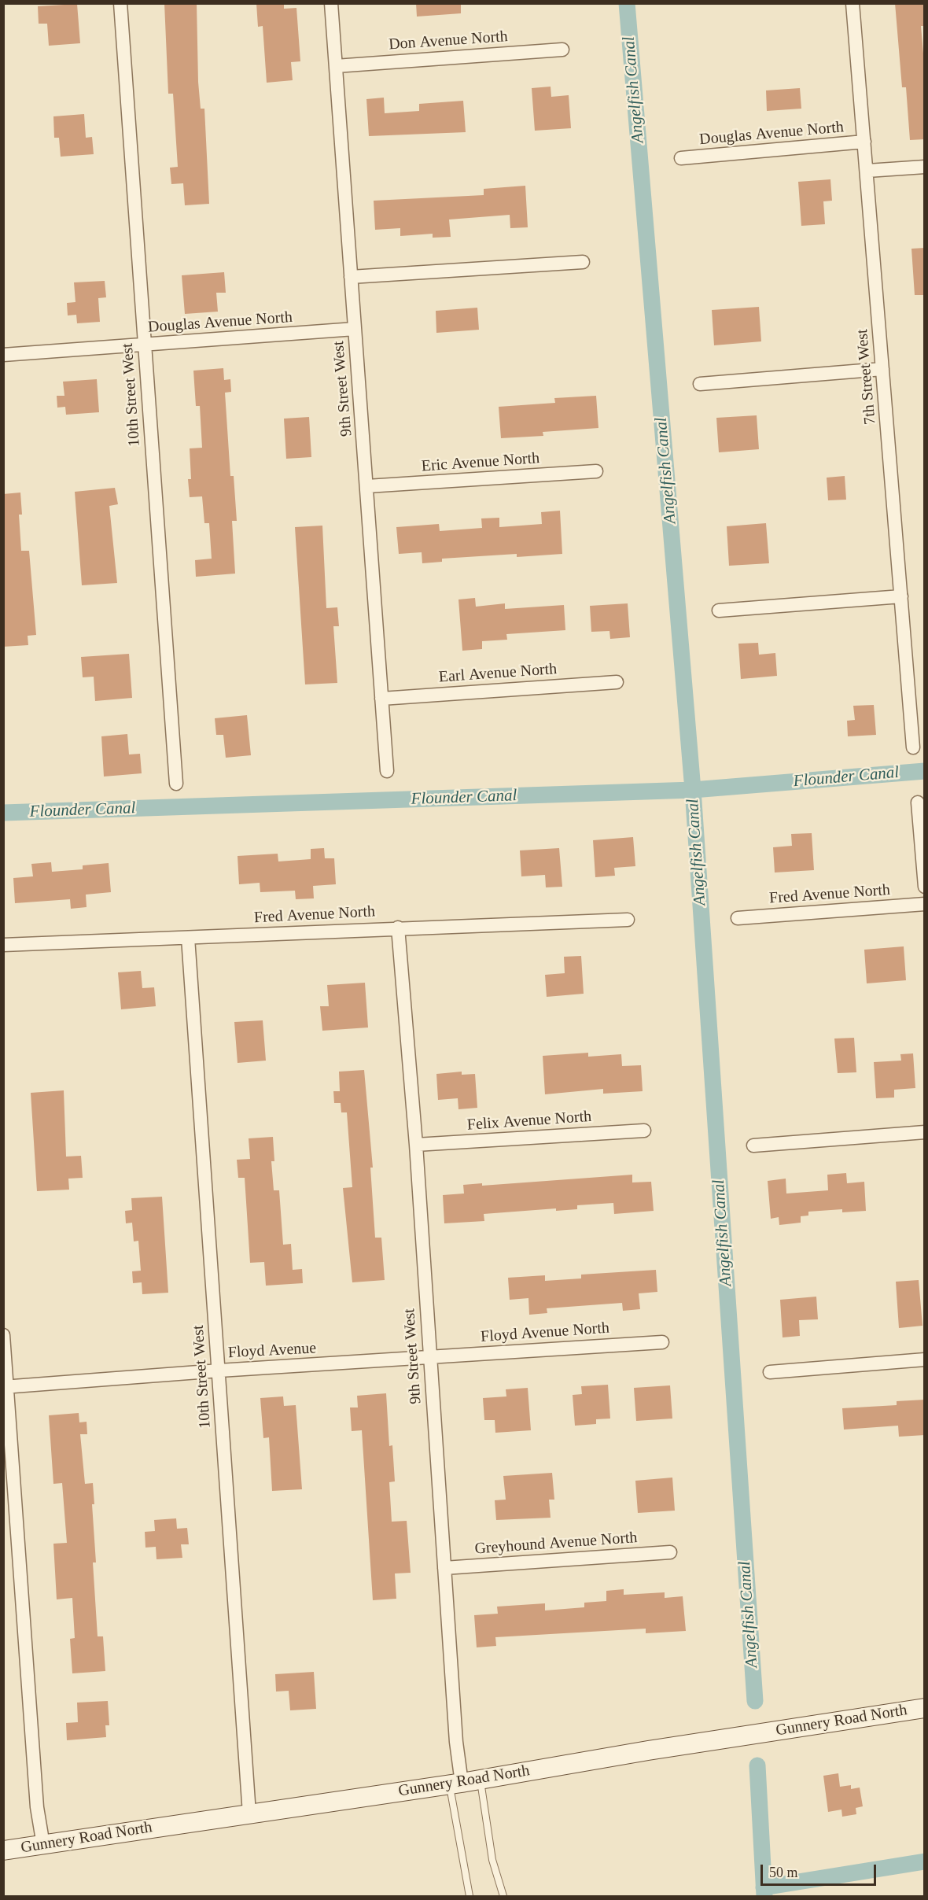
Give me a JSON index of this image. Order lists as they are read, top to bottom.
{
  "streets": {
    "main road": ["Gunnery Road North"],
    "street": [
      "Don Avenue North",
      "Douglas Avenue North",
      "7th Street West",
      "9th Street West",
      "10th Street West",
      "Eric Avenue North",
      "Earl Avenue North",
      "Fred Avenue North",
      "Felix Avenue North",
      "Floyd Avenue North",
      "Floyd Avenue",
      "Greyhound Avenue North"
    ]
  },
  "crossings": [
    ["Don Avenue North", "9th Street West"],
    ["Douglas Avenue North", "7th Street West"],
    ["Douglas Avenue North", "9th Street West"],
    ["Douglas Avenue North", "10th Street West"],
    ["9th Street West", "Eric Avenue North"],
    ["9th Street West", "Earl Avenue North"],
    ["9th Street West", "Fred Avenue North"],
    ["9th Street West", "Felix Avenue North"],
    ["9th Street West", "Floyd Avenue North"],
    ["9th Street West", "Floyd Avenue"],
    ["9th Street West", "Greyhound Avenue North"],
    ["9th Street West", "Gunnery Road North"],
    ["10th Street West", "Fred Avenue North"],
    ["10th Street West", "Floyd Avenue"],
    ["10th Street West", "Gunnery Road North"],
    ["Floyd Avenue North", "Floyd Avenue"]
  ],
  "water": ["Angelfish Canal", "Flounder Canal"],
  "scale_bar": "50 m"
}
